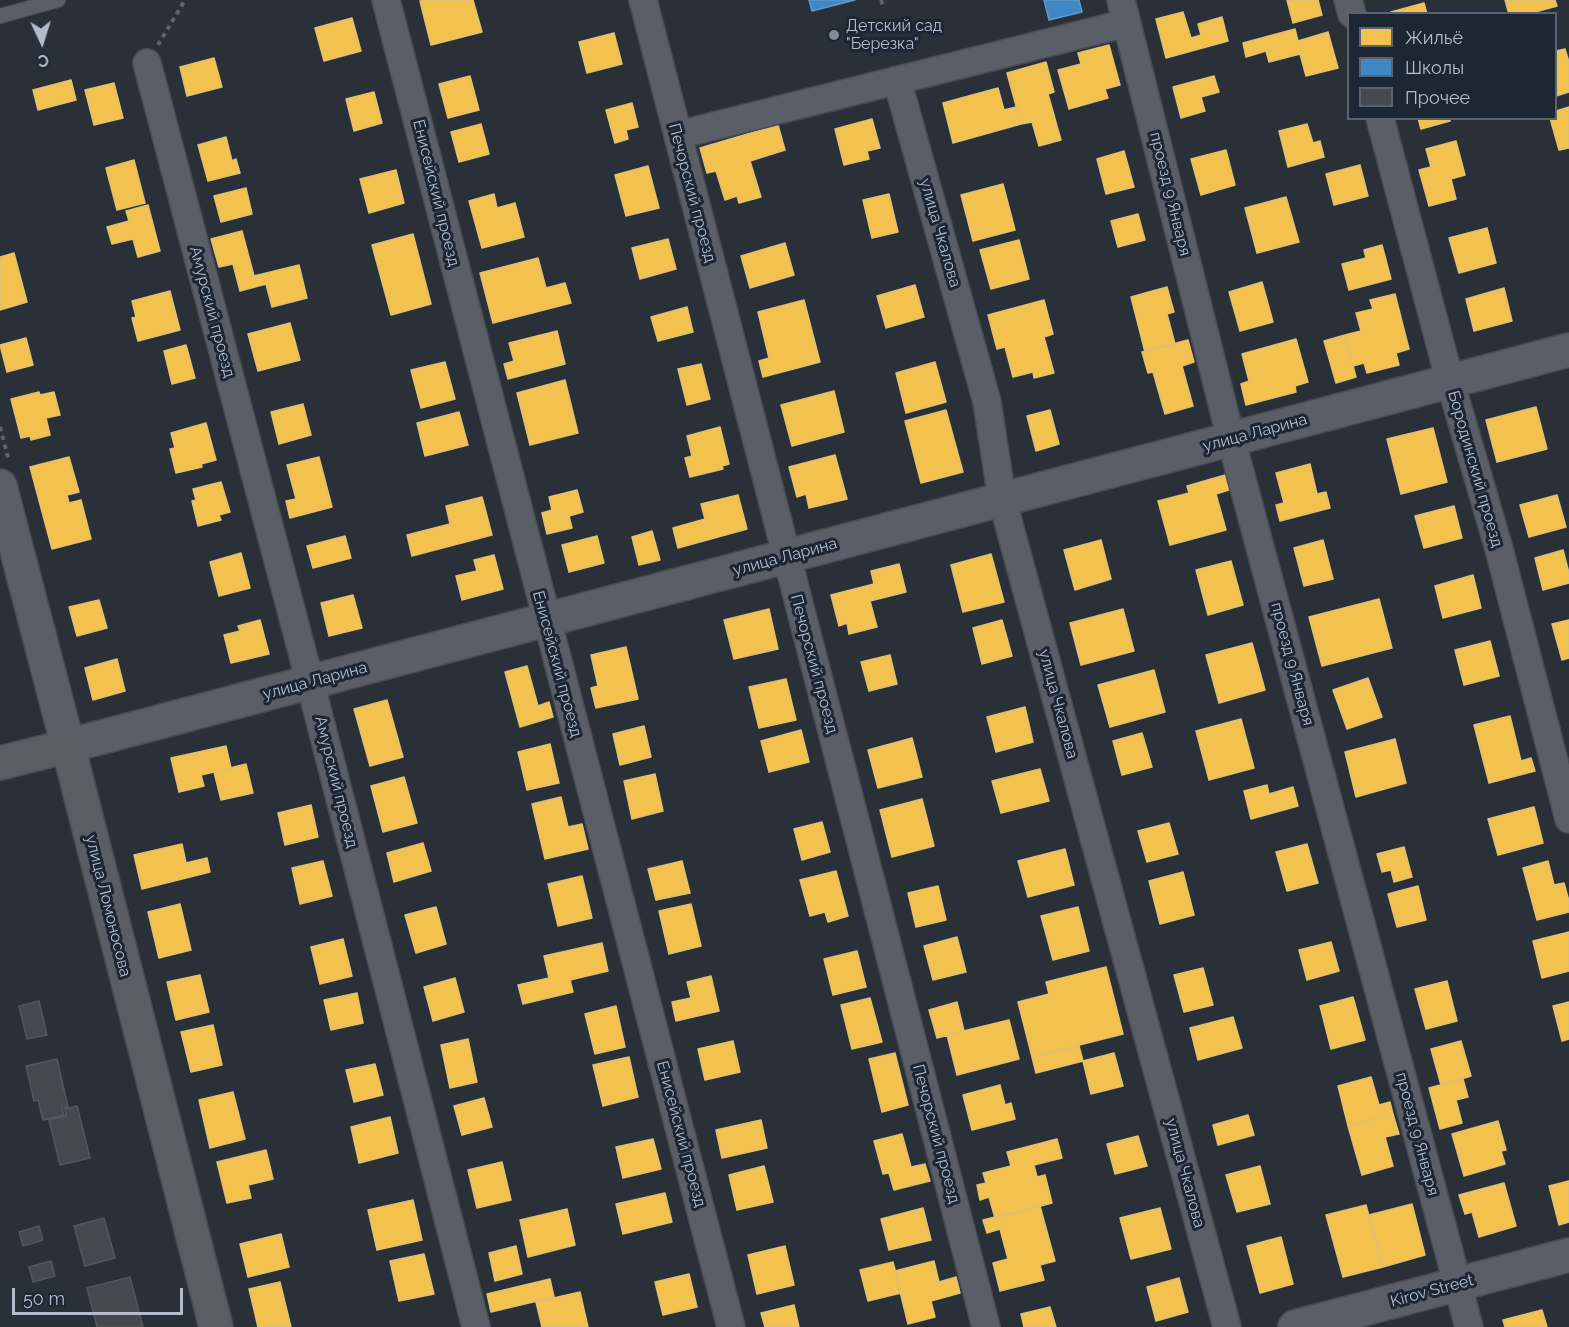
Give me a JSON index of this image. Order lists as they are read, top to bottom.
{
  "streets": {
    "main road": ["улица Ларина", "улица Ломоносова"],
    "street": [
      "Енисейский проезд",
      "Печорский проезд",
      "проезд 9 Января",
      "улица Чкалова",
      "Амурский проезд",
      "Бородинский проезд",
      "Kirov Street"
    ]
  },
  "crossings": [
    ["Енисейский проезд", "улица Ларина"],
    ["Печорский проезд", "улица Ларина"],
    ["проезд 9 Января", "улица Ларина"],
    ["проезд 9 Января", "Kirov Street"],
    ["улица Чкалова", "улица Ларина"],
    ["Амурский проезд", "улица Ларина"],
    ["улица Ларина", "Бородинский проезд"],
    ["улица Ларина", "улица Ломоносова"]
  ],
  "places": ["Детский сад \"Березка\""],
  "legend": ["Жильё", "Школы", "Прочее"],
  "scale_bar": "50 m",
  "north": "bottom"
}
